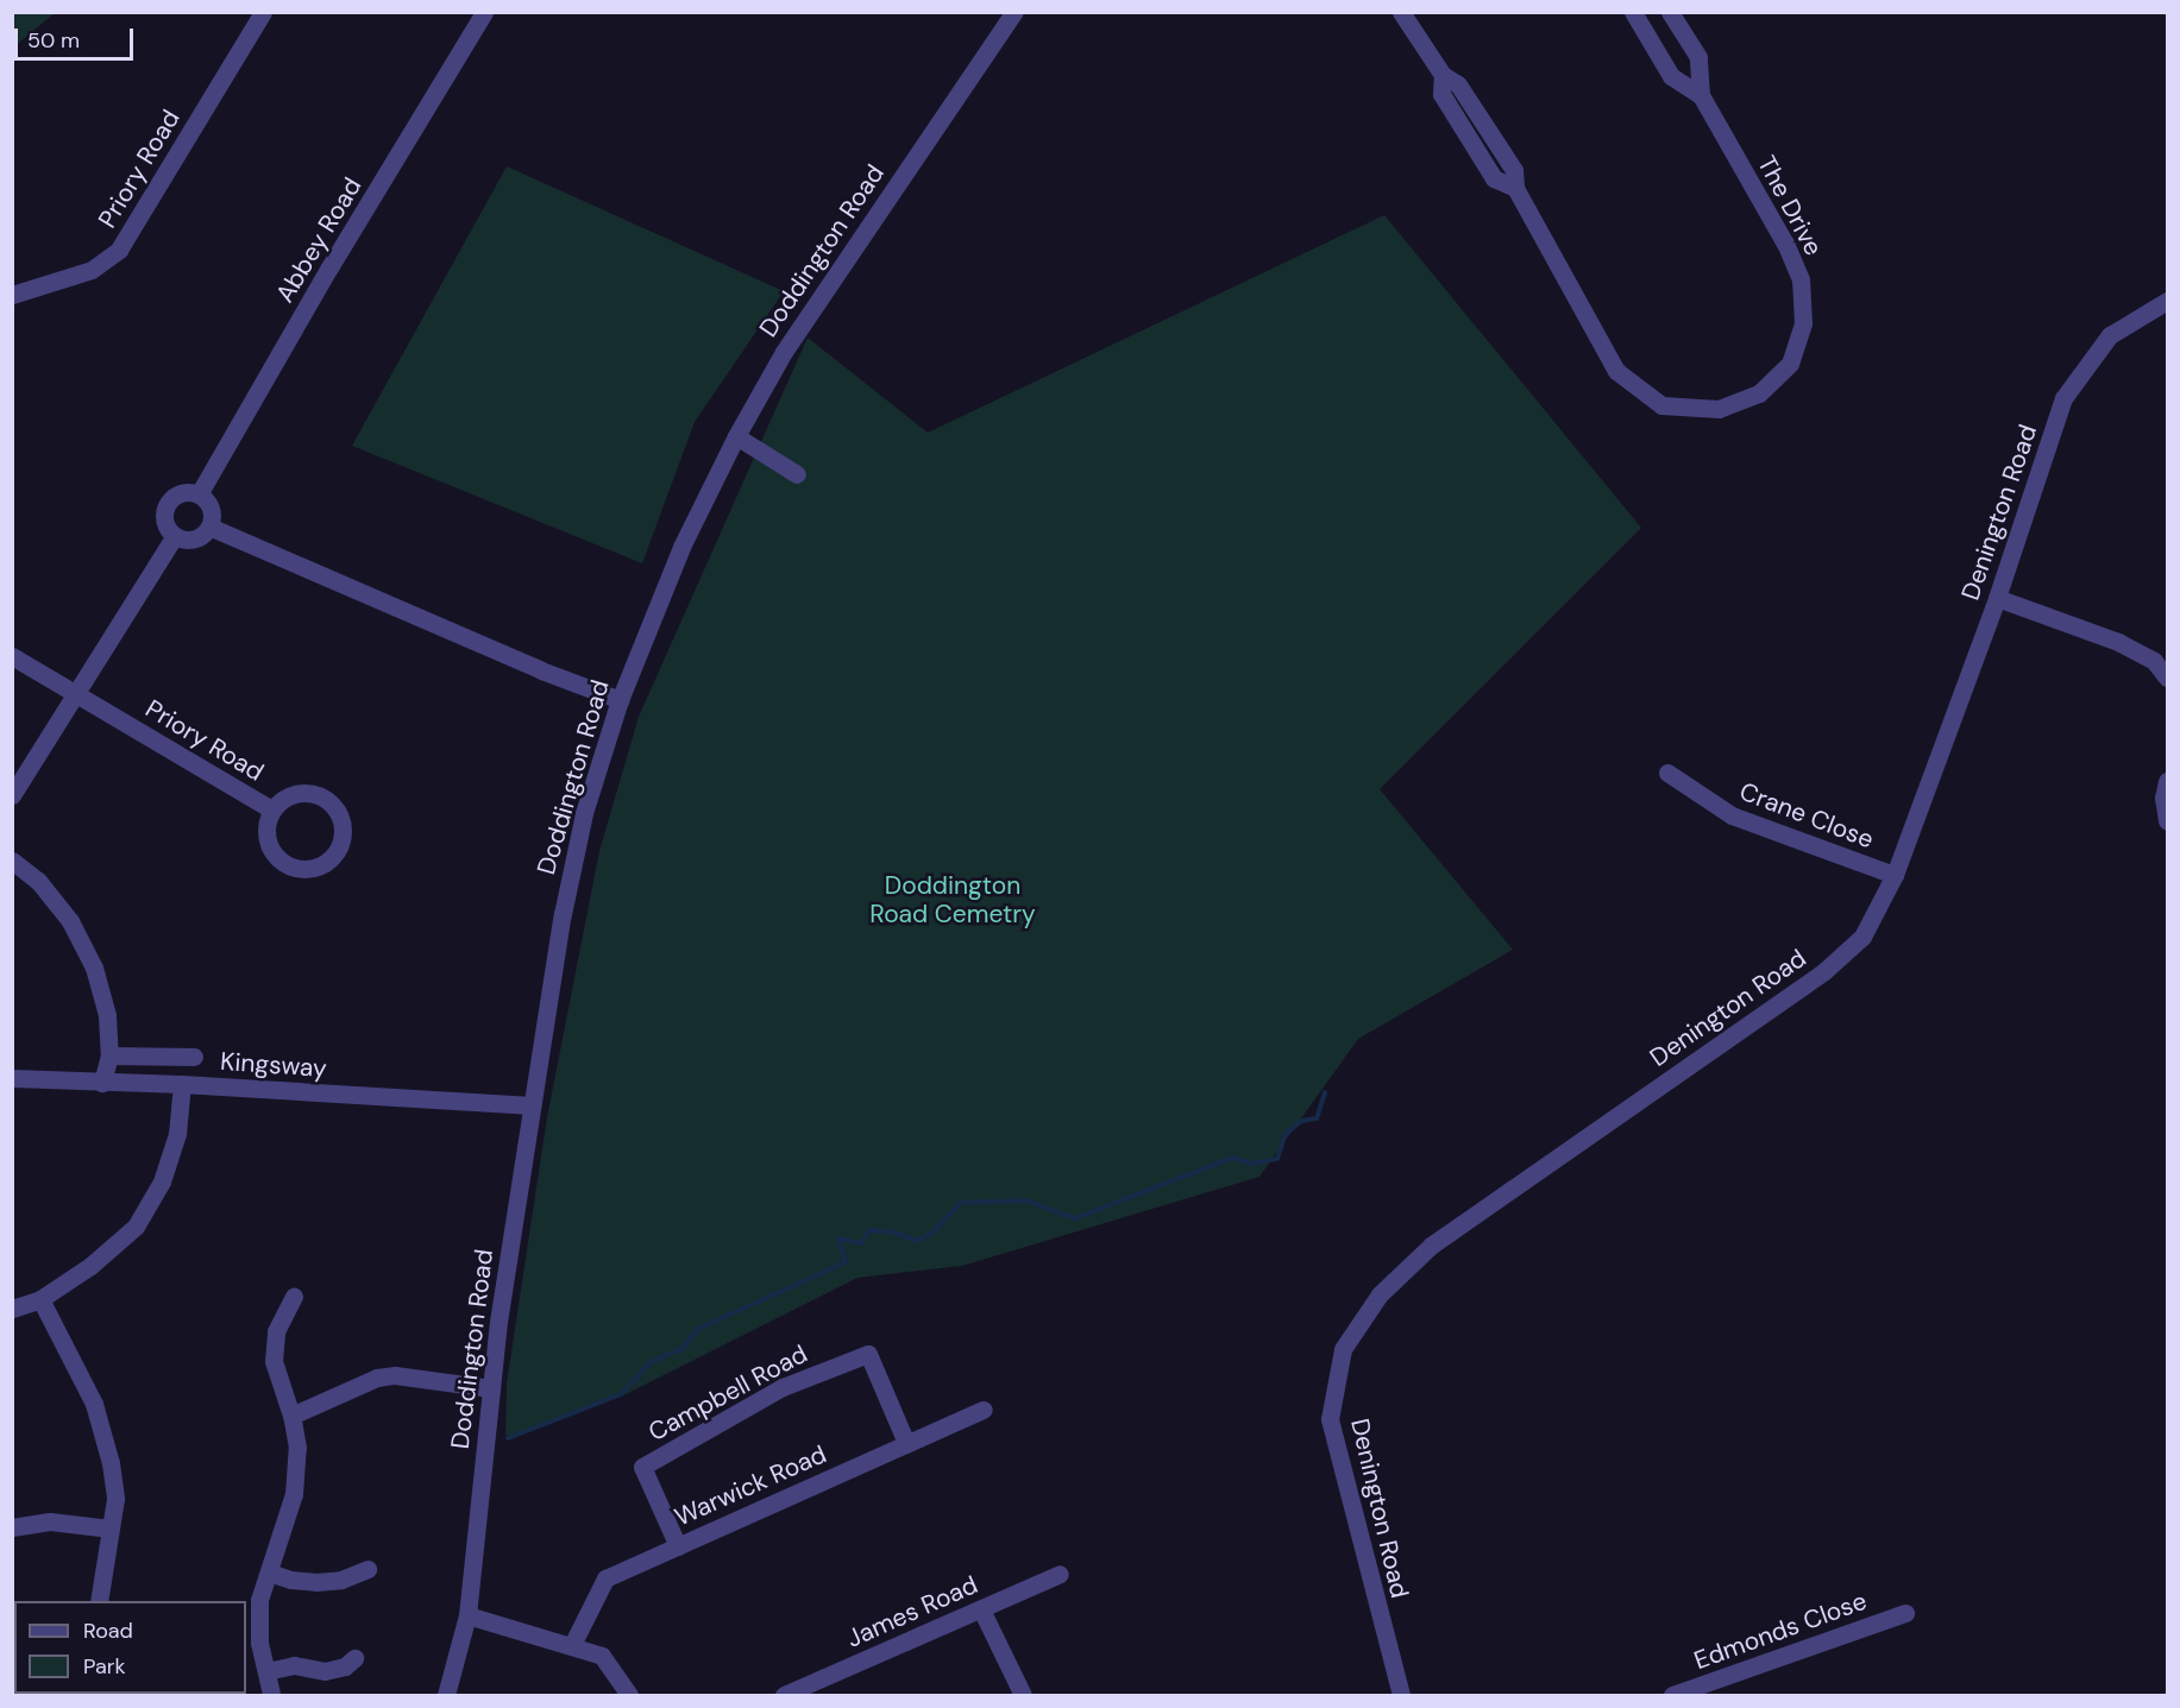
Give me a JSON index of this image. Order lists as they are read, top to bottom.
{
  "streets": {
    "street": [
      "Priory Road",
      "The Drive",
      "Abbey Road",
      "Doddington Road",
      "Denington Road",
      "Crane Close",
      "Kingsway",
      "Campbell Road",
      "Warwick Road",
      "James Road",
      "Edmonds Close"
    ]
  },
  "crossings": [
    ["Doddington Road", "Kingsway"],
    ["Denington Road", "Crane Close"],
    ["Campbell Road", "Warwick Road"]
  ],
  "parks": ["Doddington Road Cemetry"],
  "legend": ["Road", "Park"],
  "scale_bar": "50 m"
}
